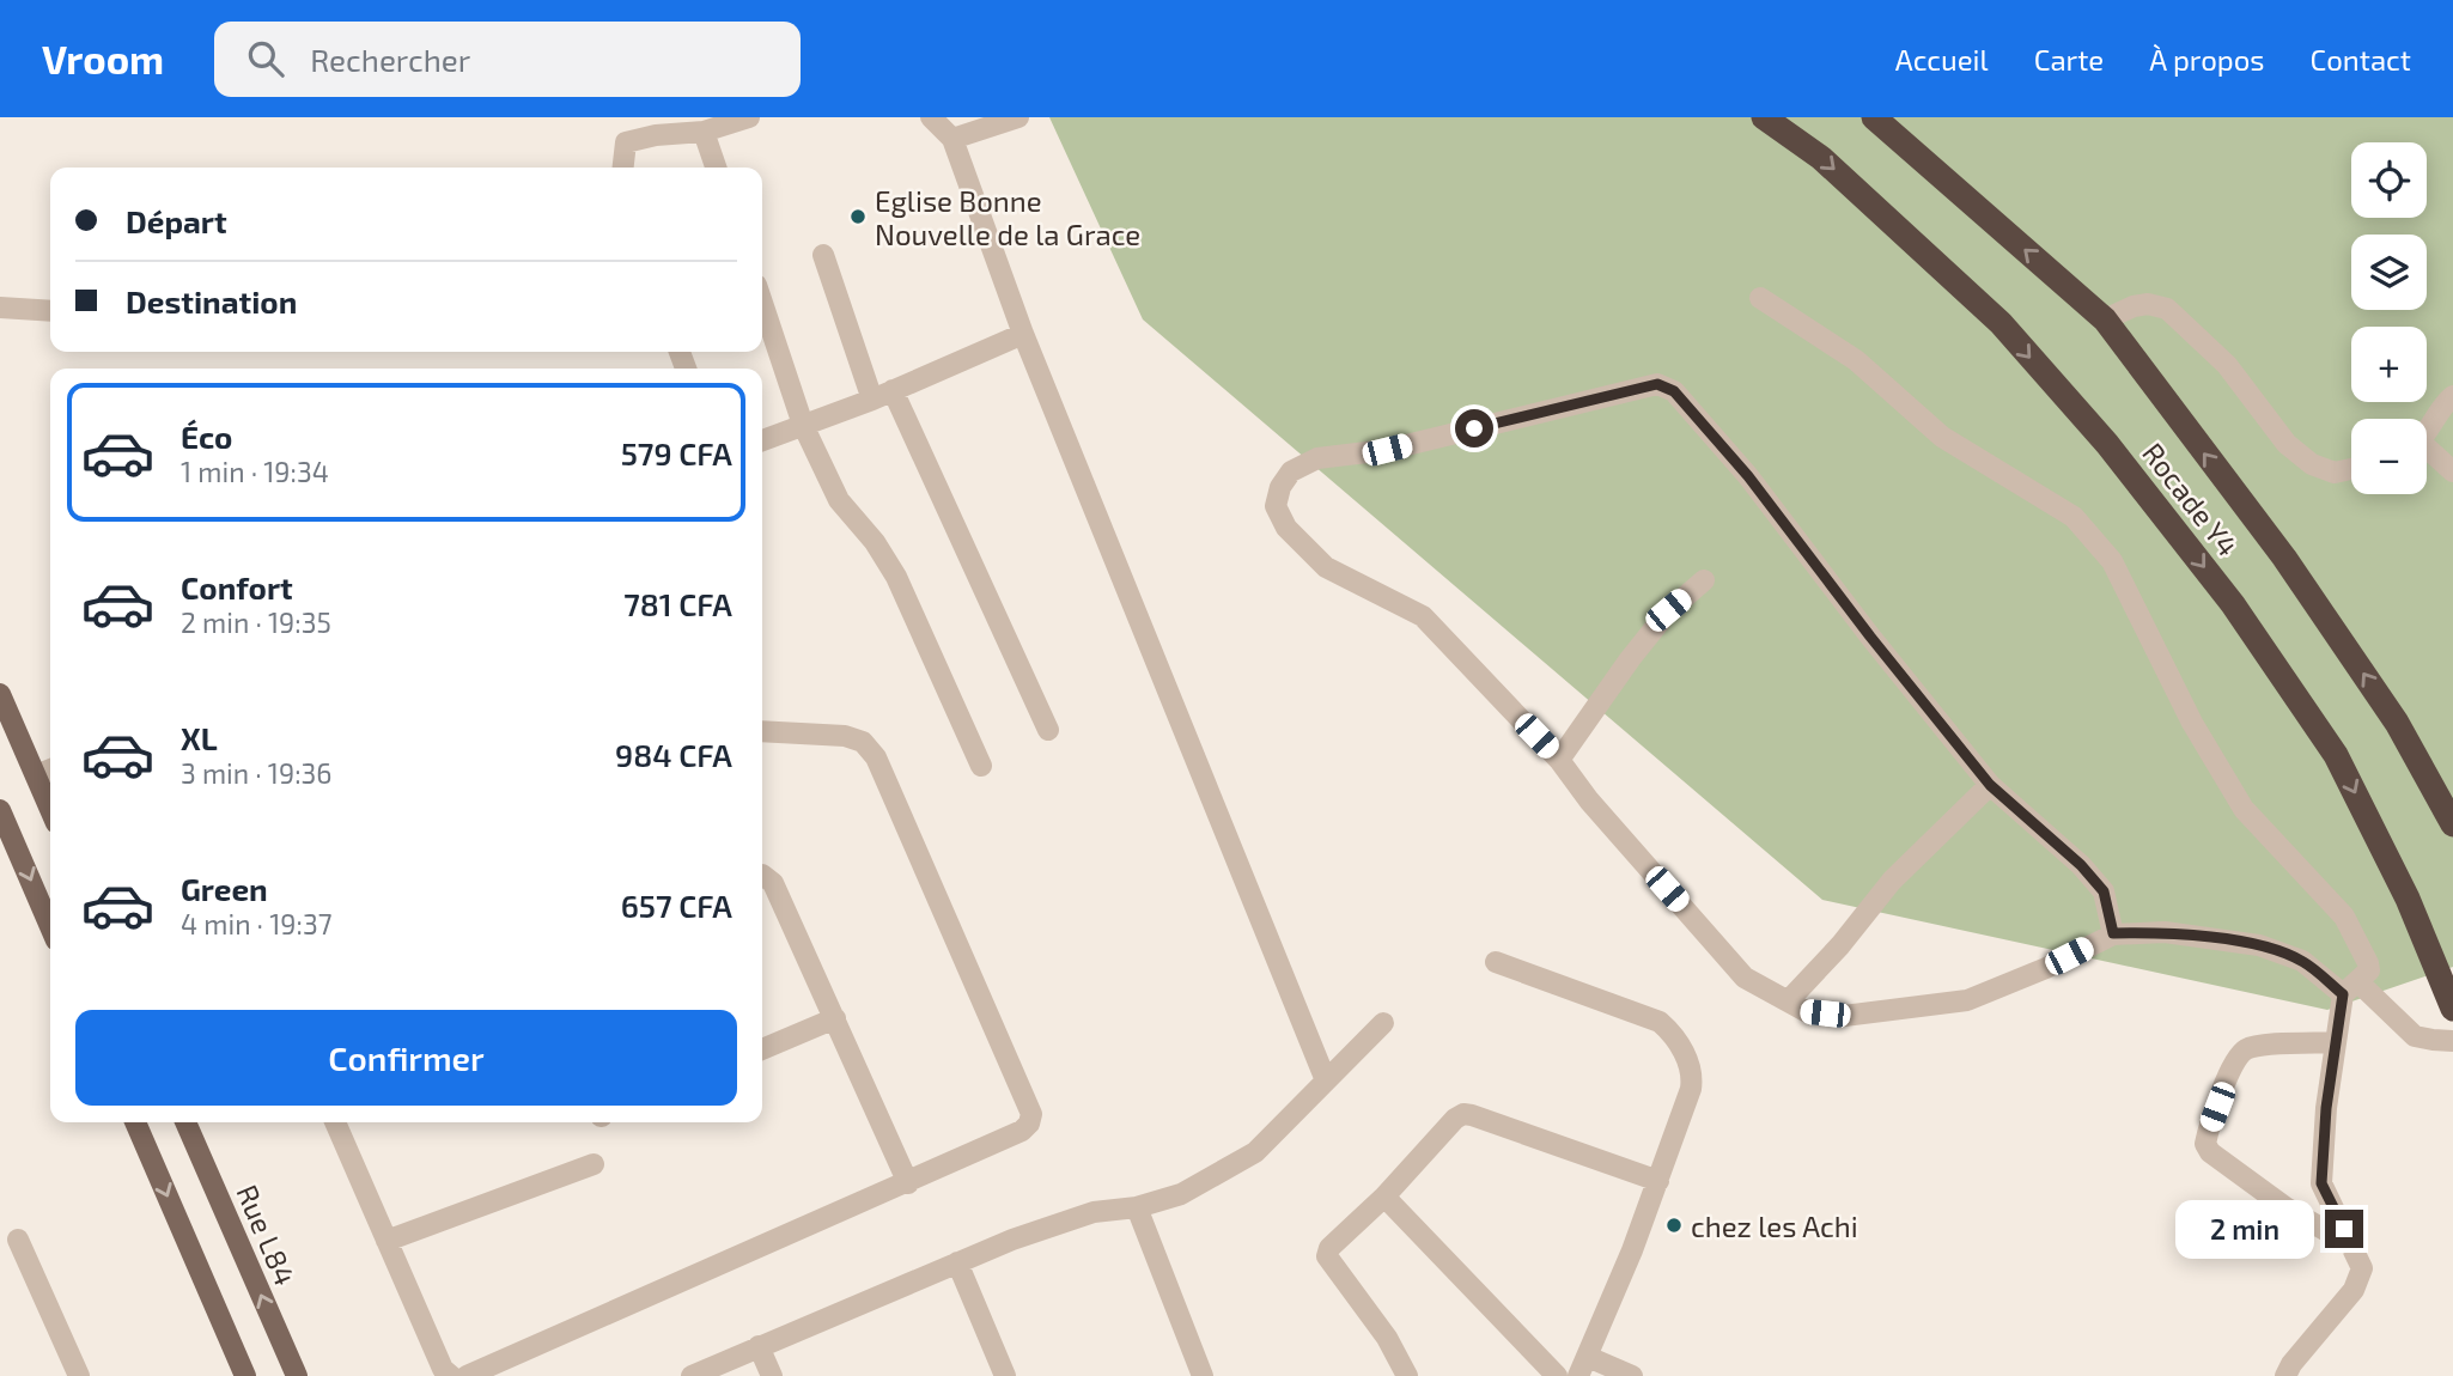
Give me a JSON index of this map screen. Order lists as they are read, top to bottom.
{
  "streets": {
    "highway": ["Rocade Y4"],
    "main road": ["Rue L84"]
  },
  "places": ["Eglise Bonne Nouvelle de la Grace", "chez les Achi"],
  "page": {
    "header": "Vroom",
    "search": "Rechercher",
    "nav": [
      "Accueil",
      "Carte",
      "À propos",
      "Contact"
    ],
    "map_buttons": ["+", "−"],
    "banner": ["Départ", "Destination"],
    "list": [
      {
        "name": "Éco",
        "note": "1 min · 19:34",
        "value": "579 CFA"
      },
      {
        "name": "Confort",
        "note": "2 min · 19:35",
        "value": "781 CFA"
      },
      {
        "name": "XL",
        "note": "3 min · 19:36",
        "value": "984 CFA"
      },
      {
        "name": "Green",
        "note": "4 min · 19:37",
        "value": "657 CFA"
      }
    ],
    "buttons": "Confirmer",
    "bubble": "2 min"
  }
}
